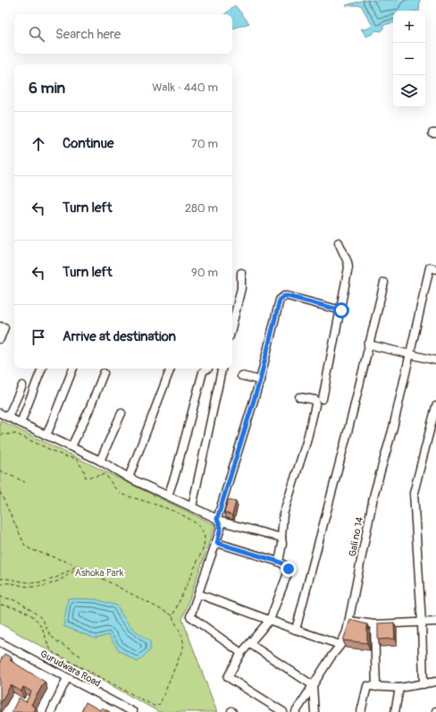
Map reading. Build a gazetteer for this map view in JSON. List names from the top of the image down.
{
  "streets": {
    "street": ["Gali no 14", "Gurudwara Road"]
  },
  "parks": ["Ashoka Park"],
  "page": {
    "map_buttons": ["+", "−"],
    "search": "Search here",
    "heading": ["6 min", "Walk · 440 m"],
    "list": [
      ["Continue", "70 m"],
      ["Turn left", "280 m"],
      ["Turn left", "90 m"],
      "Arrive at destination"
    ]
  }
}
